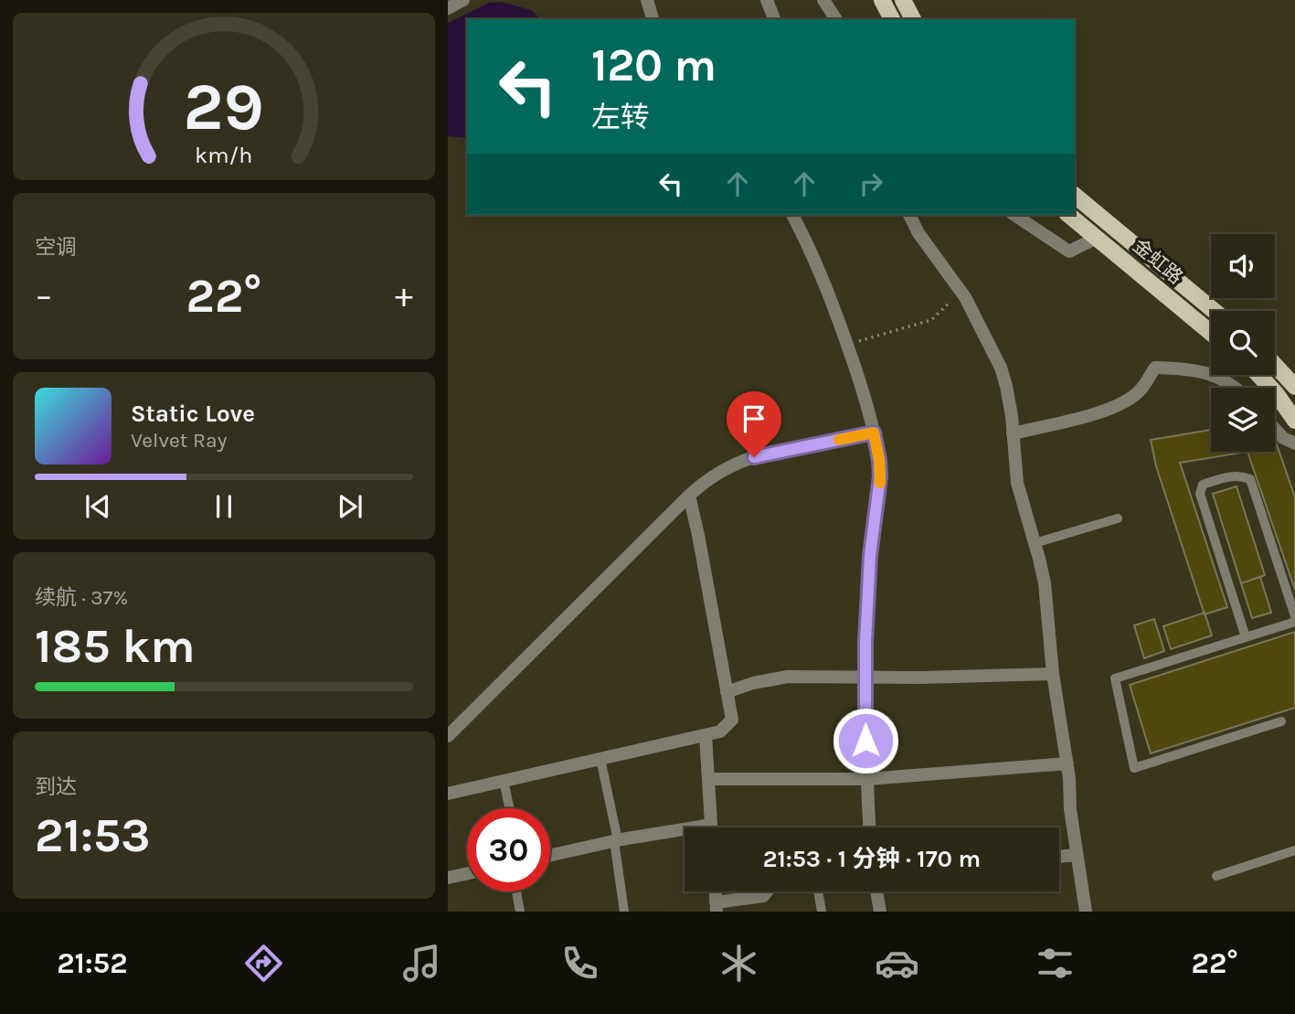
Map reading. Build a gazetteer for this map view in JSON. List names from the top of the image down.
{
  "streets": {
    "main road": ["金虹路"]
  },
  "page": {
    "turn": ["120 m", "左转"],
    "tile": [
      "空调",
      ["续航 · 37%", "185 km"],
      ["到达", "21:53"]
    ],
    "heat": ["−", "22°", "+"],
    "song": ["Static Love", "Velvet Ray"],
    "limit": "30",
    "trip": "21:53 · 1 分钟 · 170 m",
    "tabs": ["21:52", "22°"],
    "gauge": ["29", "km/h"]
  }
}
